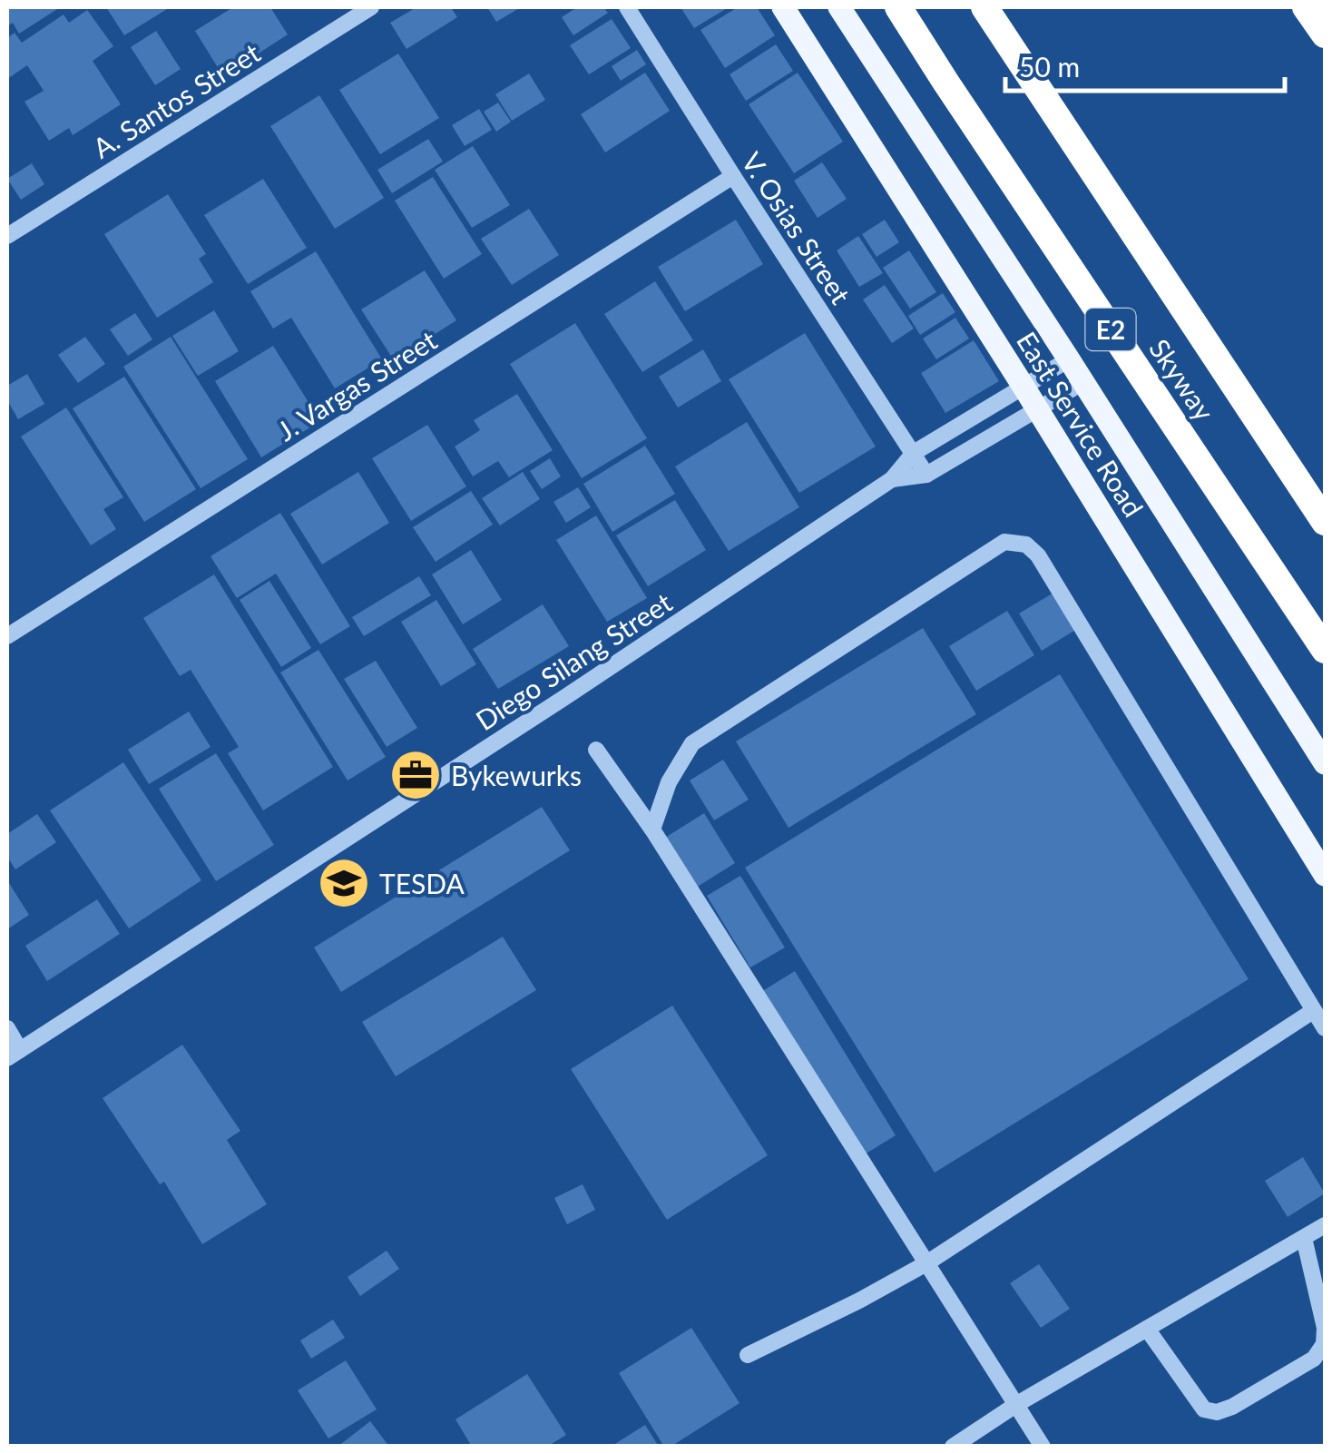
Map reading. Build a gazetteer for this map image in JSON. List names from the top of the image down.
{
  "streets": {
    "highway": ["E2", "Skyway"],
    "main road": ["East Service Road"],
    "street": [
      "A. Santos Street",
      "V. Osias Street",
      "J. Vargas Street",
      "Diego Silang Street"
    ]
  },
  "crossings": [
    ["V. Osias Street", "J. Vargas Street"],
    ["V. Osias Street", "Diego Silang Street"],
    ["East Service Road", "Diego Silang Street"]
  ],
  "places": {
    "office": ["Bykewurks"],
    "school or university": ["TESDA"]
  },
  "scale_bar": "50 m"
}
